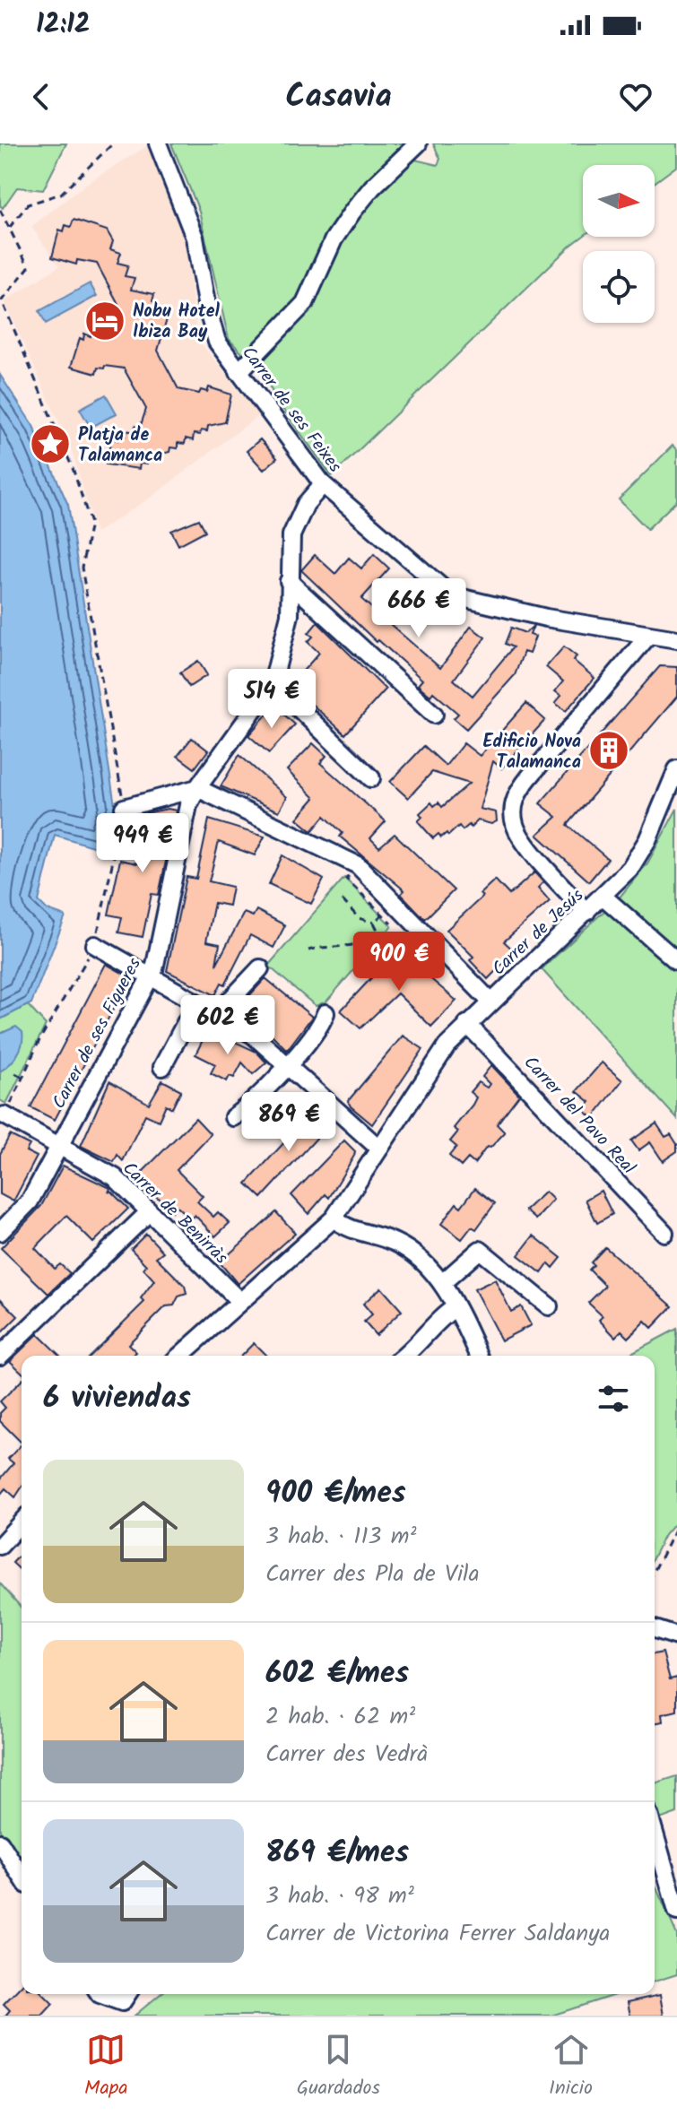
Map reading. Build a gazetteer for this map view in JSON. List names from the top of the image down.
{
  "streets": {
    "street": [
      "Carrer de ses Feixes",
      "Carrer de Jesús",
      "Carrer de ses Figueres",
      "Carrer del Pavo Real",
      "Carrer de Benirràs"
    ]
  },
  "crossings": [
    ["Carrer de ses Feixes", "Carrer de ses Figueres"],
    ["Carrer de Jesús", "Carrer del Pavo Real"],
    ["Carrer de Jesús", "Carrer de Benirràs"],
    ["Carrer de ses Figueres", "Carrer de Benirràs"]
  ],
  "places": {
    "hotel": ["Nobu Hotel Ibiza Bay"],
    "place": ["Platja de Talamanca"],
    "building": ["Edificio Nova Talamanca"]
  },
  "north": "right",
  "page": {
    "status": "12:12",
    "header": "Casavia",
    "price": [
      "666 €",
      "514 €",
      "949 €",
      "900 €",
      "602 €",
      "869 €"
    ],
    "heading": "6 viviendas",
    "list": [
      {
        "name": "900 €/mes",
        "note": "3 hab. · 113 m² · Carrer des Pla de Vila"
      },
      {
        "name": "602 €/mes",
        "note": "2 hab. · 62 m² · Carrer des Vedrà"
      },
      {
        "name": "869 €/mes",
        "note": "3 hab. · 98 m² · Carrer de Victorina Ferrer Saldanya"
      }
    ],
    "tabs": ["Mapa", "Guardados", "Inicio"]
  }
}
